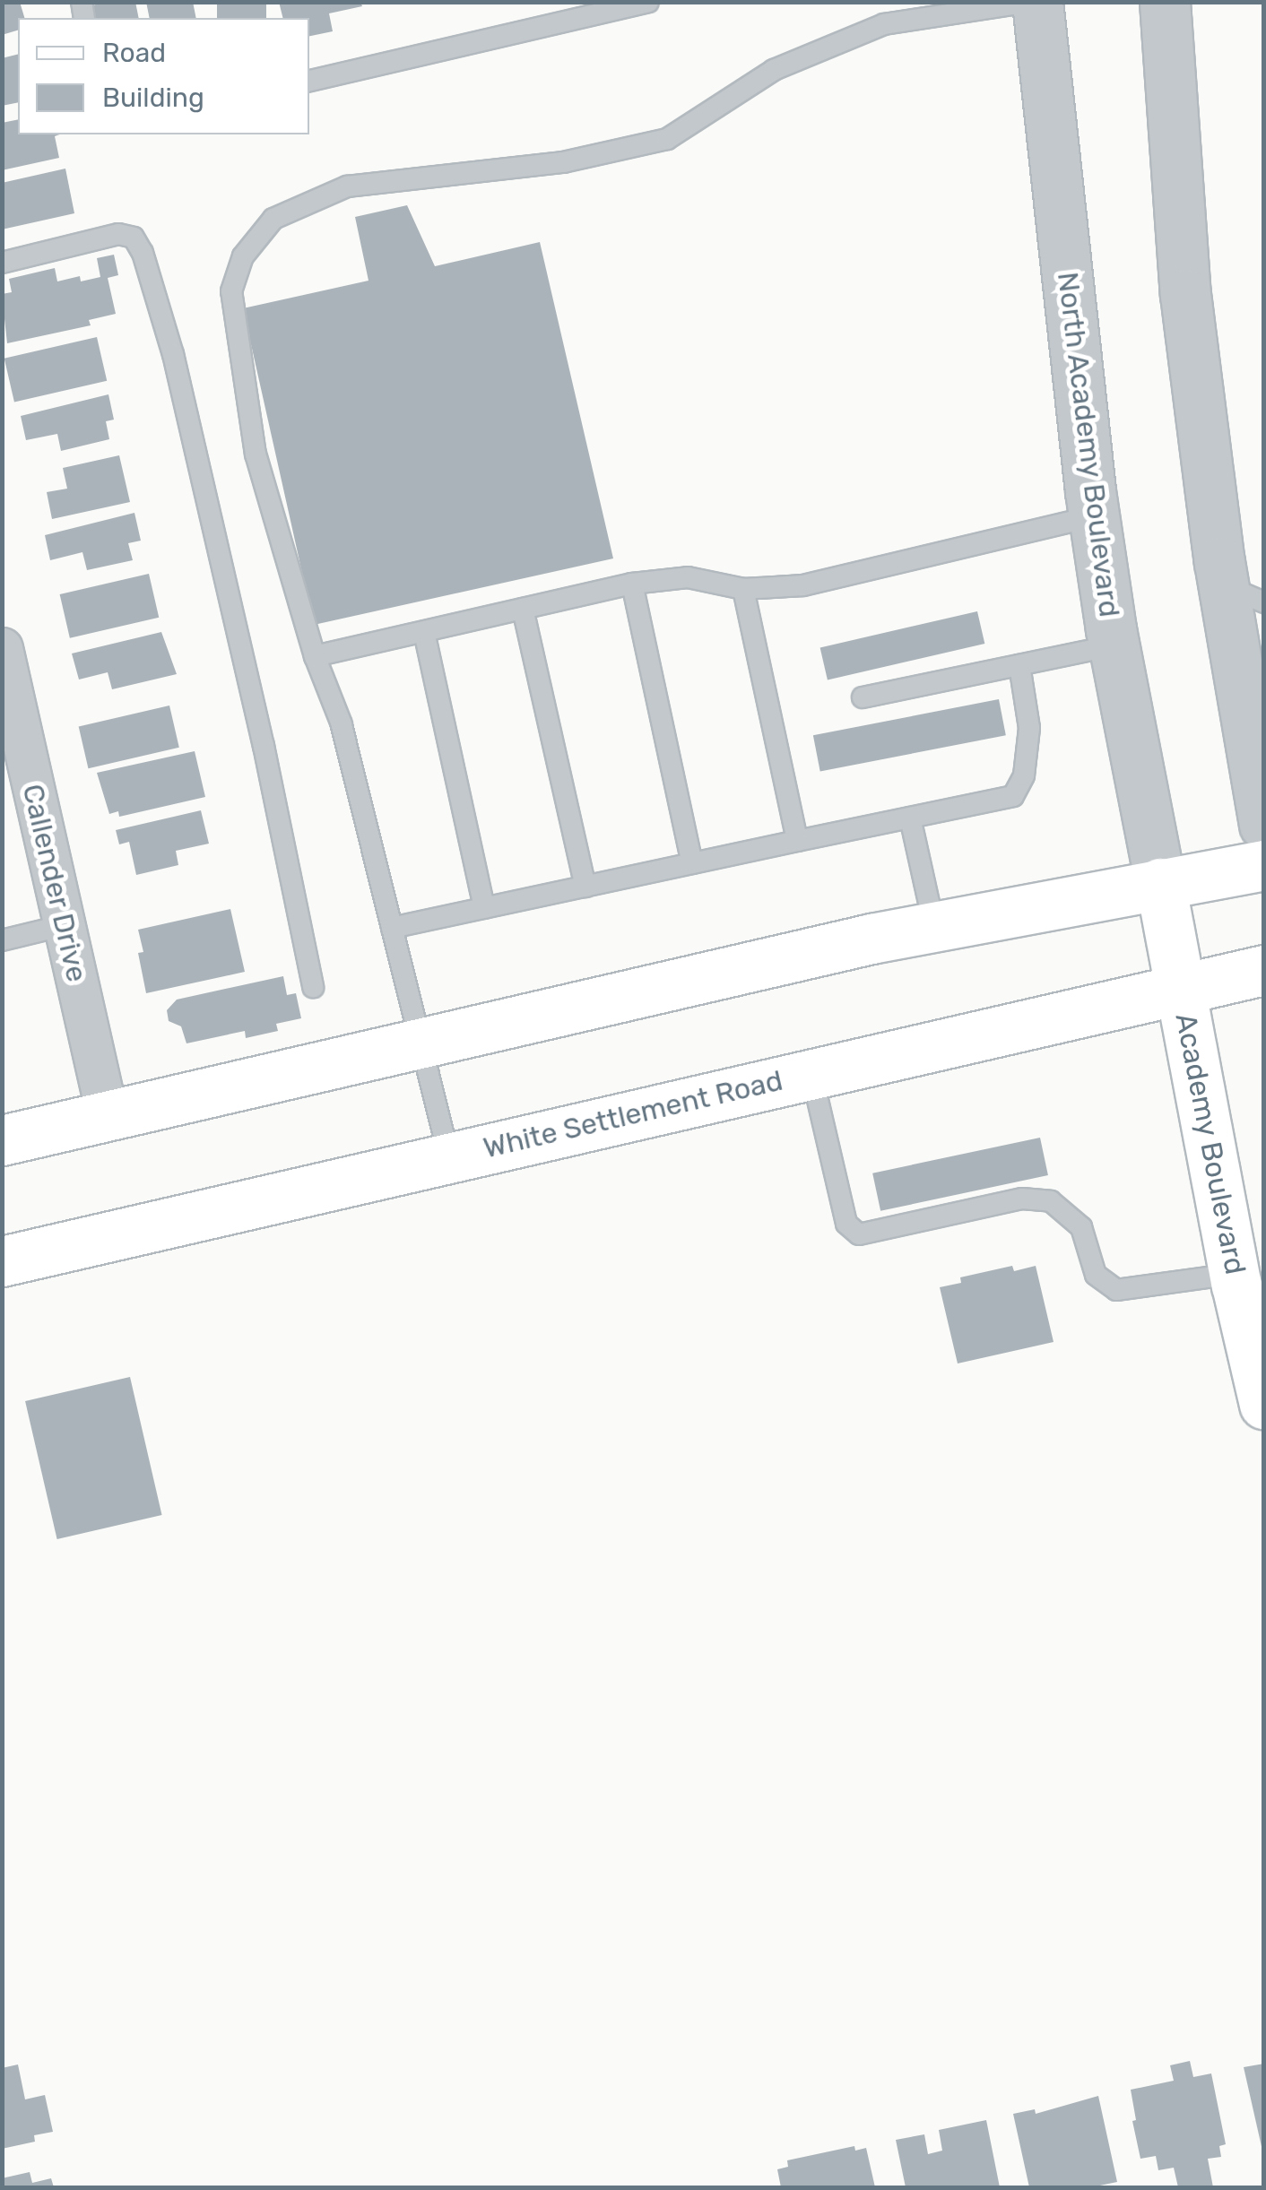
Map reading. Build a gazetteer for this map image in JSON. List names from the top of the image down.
{
  "streets": {
    "main road": ["White Settlement Road", "Academy Boulevard"],
    "street": ["North Academy Boulevard", "Callender Drive"]
  },
  "crossings": [
    ["North Academy Boulevard", "Academy Boulevard"],
    ["White Settlement Road", "Academy Boulevard"]
  ],
  "legend": ["Road", "Building"]
}
